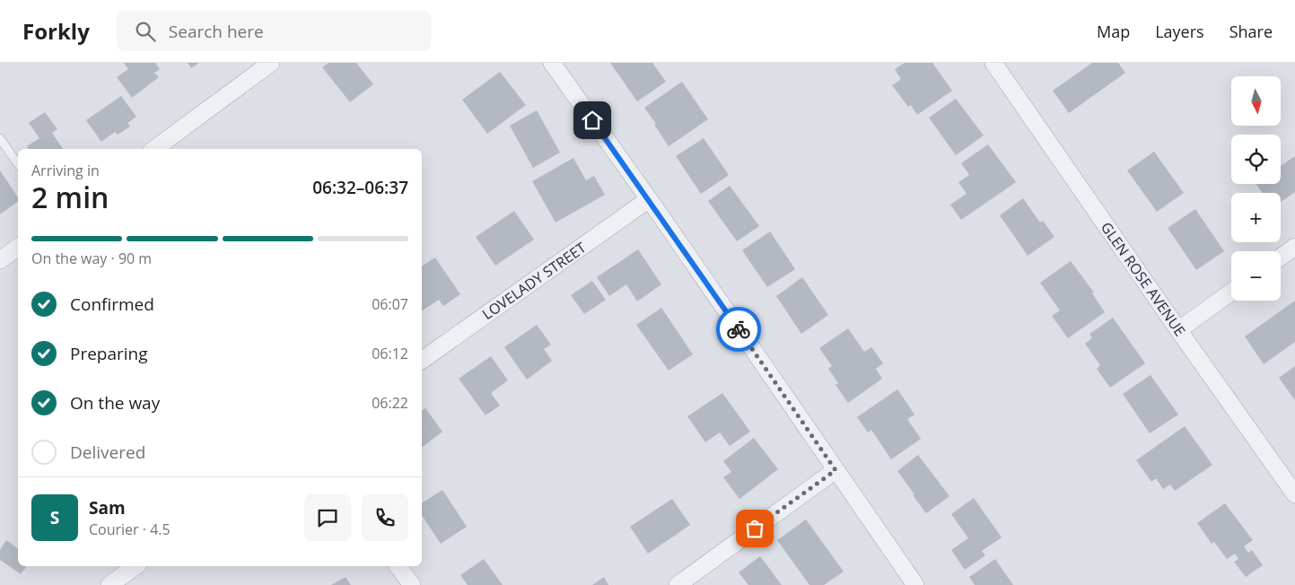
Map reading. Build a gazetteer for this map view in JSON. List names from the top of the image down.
{
  "streets": {
    "street": ["GLEN ROSE AVENUE", "LOVELADY STREET"]
  },
  "north": "bottom",
  "page": {
    "header": "Forkly",
    "search": "Search here",
    "nav": ["Map", "Layers", "Share"],
    "map_buttons": ["+", "−"],
    "heading": ["2 min", "Arriving in", "06:32–06:37"],
    "panel": ["Sam", "Courier · 4.5"],
    "bar": "On the way · 90 m",
    "list": [
      ["Confirmed", "06:07"],
      ["Preparing", "06:12"],
      ["On the way", "06:22"],
      "Delivered"
    ],
    "round": "S"
  }
}
